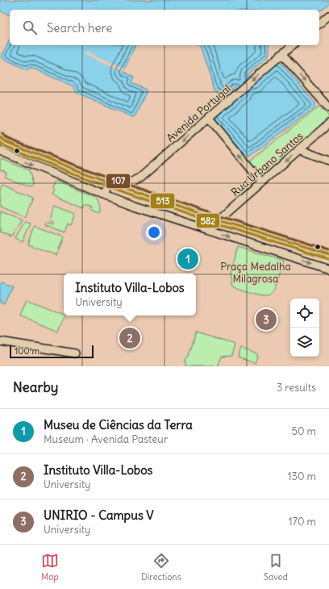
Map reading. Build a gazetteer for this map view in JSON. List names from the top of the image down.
{
  "streets": {
    "street": ["Avenida Portugal", "Rua Urbano Santos"]
  },
  "one_way": ["Avenida Portugal"],
  "parks": ["Praça Medalha Milagrosa"],
  "lines": ["transit line 107", "transit line 513", "transit line 582"],
  "scale_bar": "100 m",
  "page": {
    "search": "Search here",
    "pins": ["1", "3", "2"],
    "popup": ["Instituto Villa-Lobos", "University"],
    "scale": "100 m",
    "heading": ["Nearby", "3 results"],
    "list": [
      {
        "mark": "1",
        "name": "Museu de Ciências da Terra",
        "note": "Museum · Avenida Pasteur",
        "value": "50 m"
      },
      {
        "mark": "2",
        "name": "Instituto Villa-Lobos",
        "note": "University",
        "value": "130 m"
      },
      {
        "mark": "3",
        "name": "UNIRIO - Campus V",
        "note": "University",
        "value": "170 m"
      }
    ],
    "nav": ["Map", "Directions", "Saved"]
  }
}
